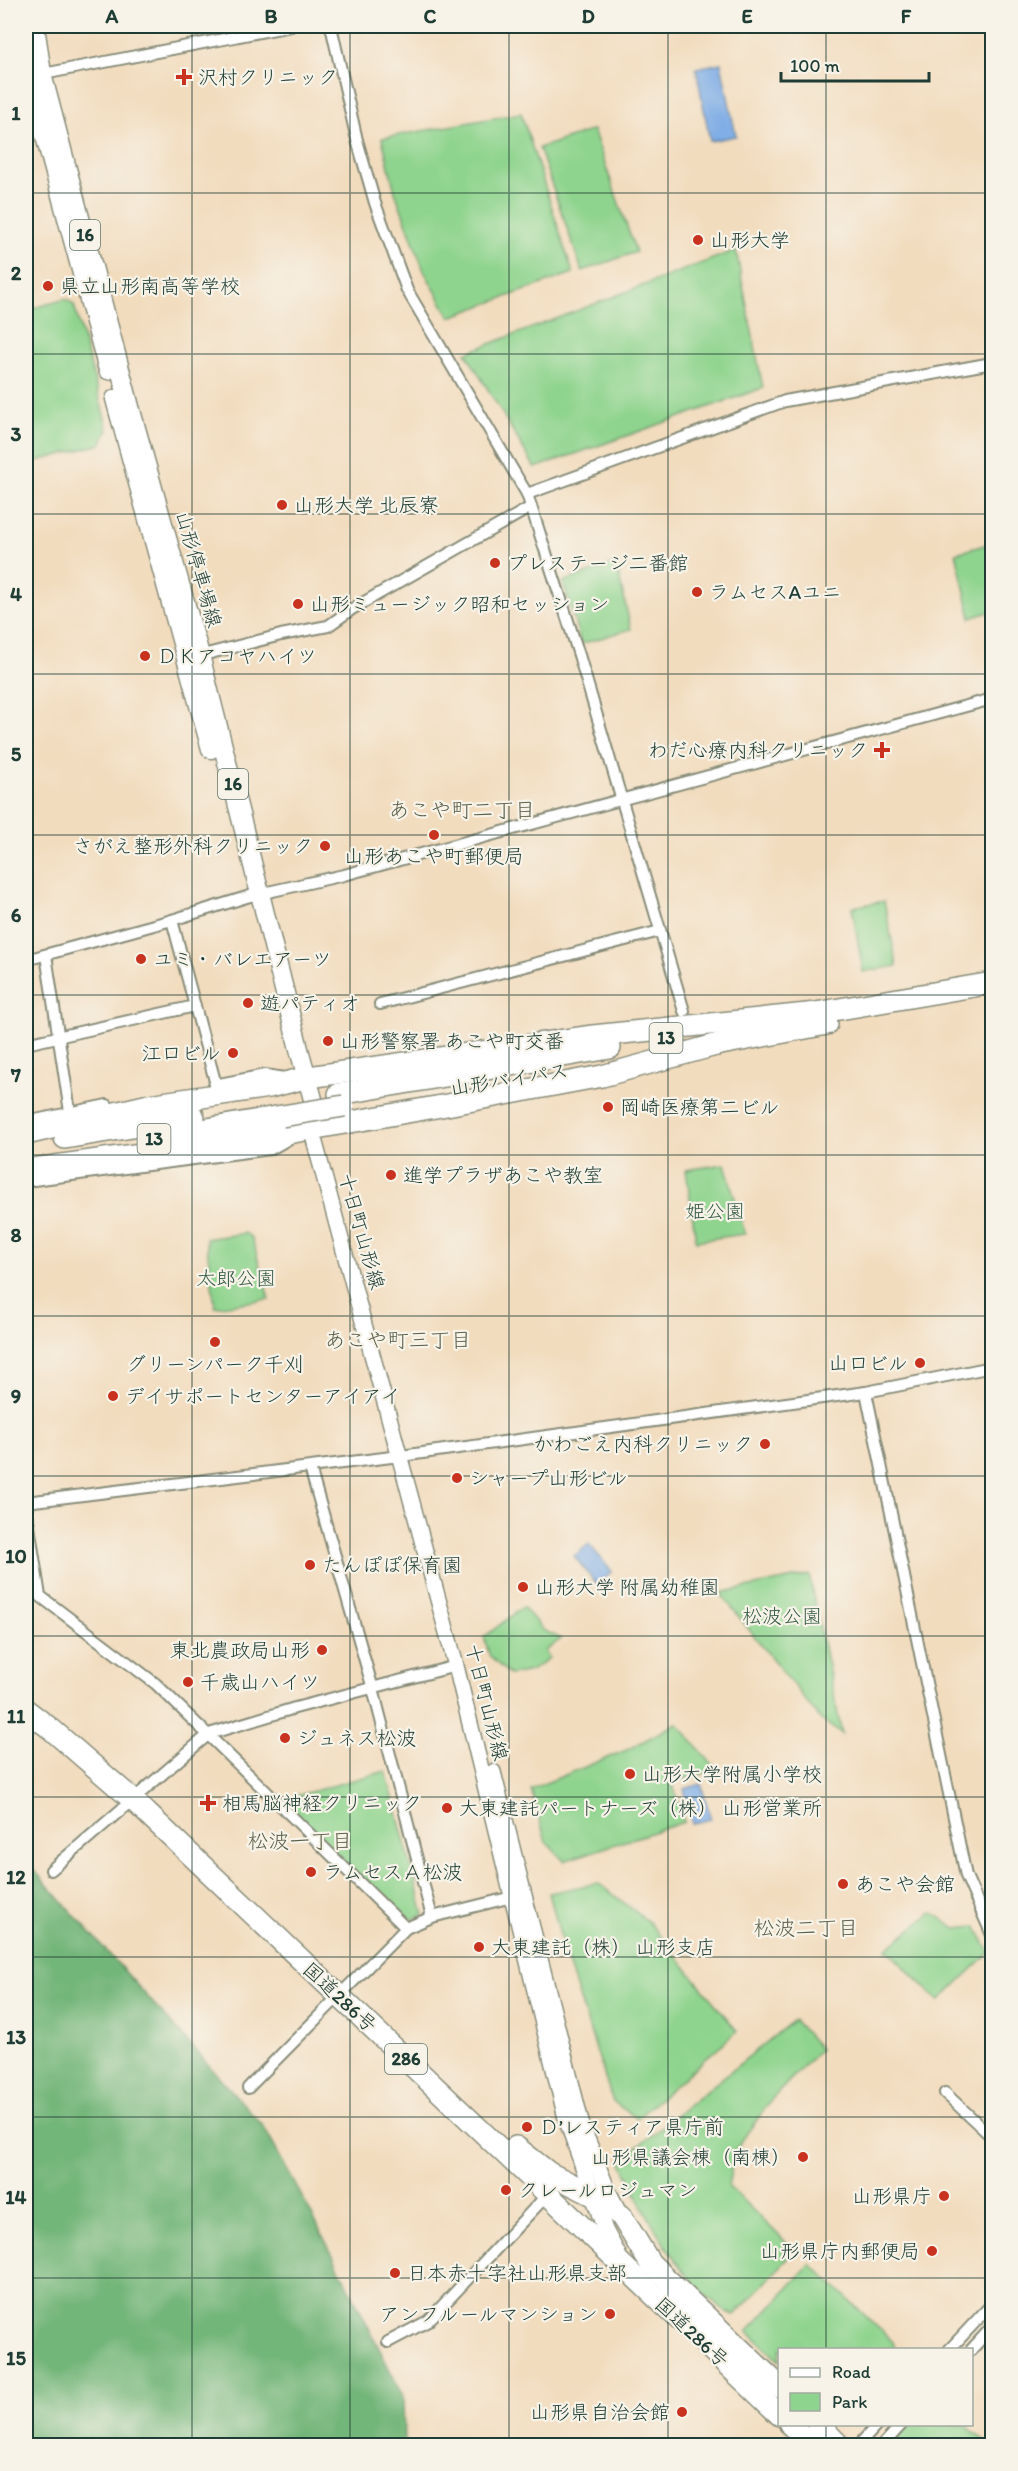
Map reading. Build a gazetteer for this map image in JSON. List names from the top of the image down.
{
  "streets": {
    "highway": [
      "13",
      "山形バイパス",
      "国道286号",
      "286"
    ],
    "main road": ["16", "山形停車場線", "十日町山形線"]
  },
  "crossings": [
    ["山形停車場線", "十日町山形線"],
    ["十日町山形線", "国道286号"]
  ],
  "districts": [
    "あこや町二丁目",
    "あこや町三丁目",
    "松波一丁目",
    "松波二丁目"
  ],
  "parks": ["姫公園", "太郎公園", "松波公園"],
  "places": {
    "health": ["沢村クリニック", "わだ心療内科クリニック", "相馬脳神経クリニック"],
    "other": [
      "山形大学",
      "県立山形南高等学校",
      "山形大学 北辰寮",
      "プレステージ二番館",
      "ラムセスAユニ",
      "山形ミュージック昭和セッション",
      "ＤＫアコヤハイツ",
      "山形あこや町郵便局",
      "さがえ整形外科クリニック",
      "ユミ・バレエアーツ",
      "遊パティオ",
      "山形警察署 あこや町交番",
      "江口ビル",
      "岡崎医療第二ビル",
      "進学プラザあこや教室",
      "グリーンパーク千刈",
      "山口ビル",
      "デイサポートセンターアイアイ",
      "かわごえ内科クリニック",
      "シャープ山形ビル",
      "たんぽぽ保育園",
      "山形大学 附属幼稚園",
      "東北農政局山形",
      "千歳山ハイツ",
      "ジュネス松波",
      "山形大学附属小学校",
      "大東建託パートナーズ（株） 山形営業所",
      "ラムセスＡ松波",
      "あこや会館",
      "大東建託（株） 山形支店",
      "Ｄ’レスティア県庁前",
      "山形県議会棟（南棟）",
      "クレールロジュマン",
      "山形県庁",
      "山形県庁内郵便局",
      "日本赤十字社山形県支部",
      "アンフルールマンション",
      "山形県自治会館"
    ]
  },
  "legend": ["Road", "Park"],
  "scale_bar": "100 m",
  "grid": {
    "columns": [
      "A",
      "B",
      "C",
      "D",
      "E",
      "F"
    ],
    "rows": [
      "1",
      "2",
      "3",
      "4",
      "5",
      "6",
      "7",
      "8",
      "9",
      "10",
      "11",
      "12",
      "13",
      "14",
      "15"
    ]
  }
}
